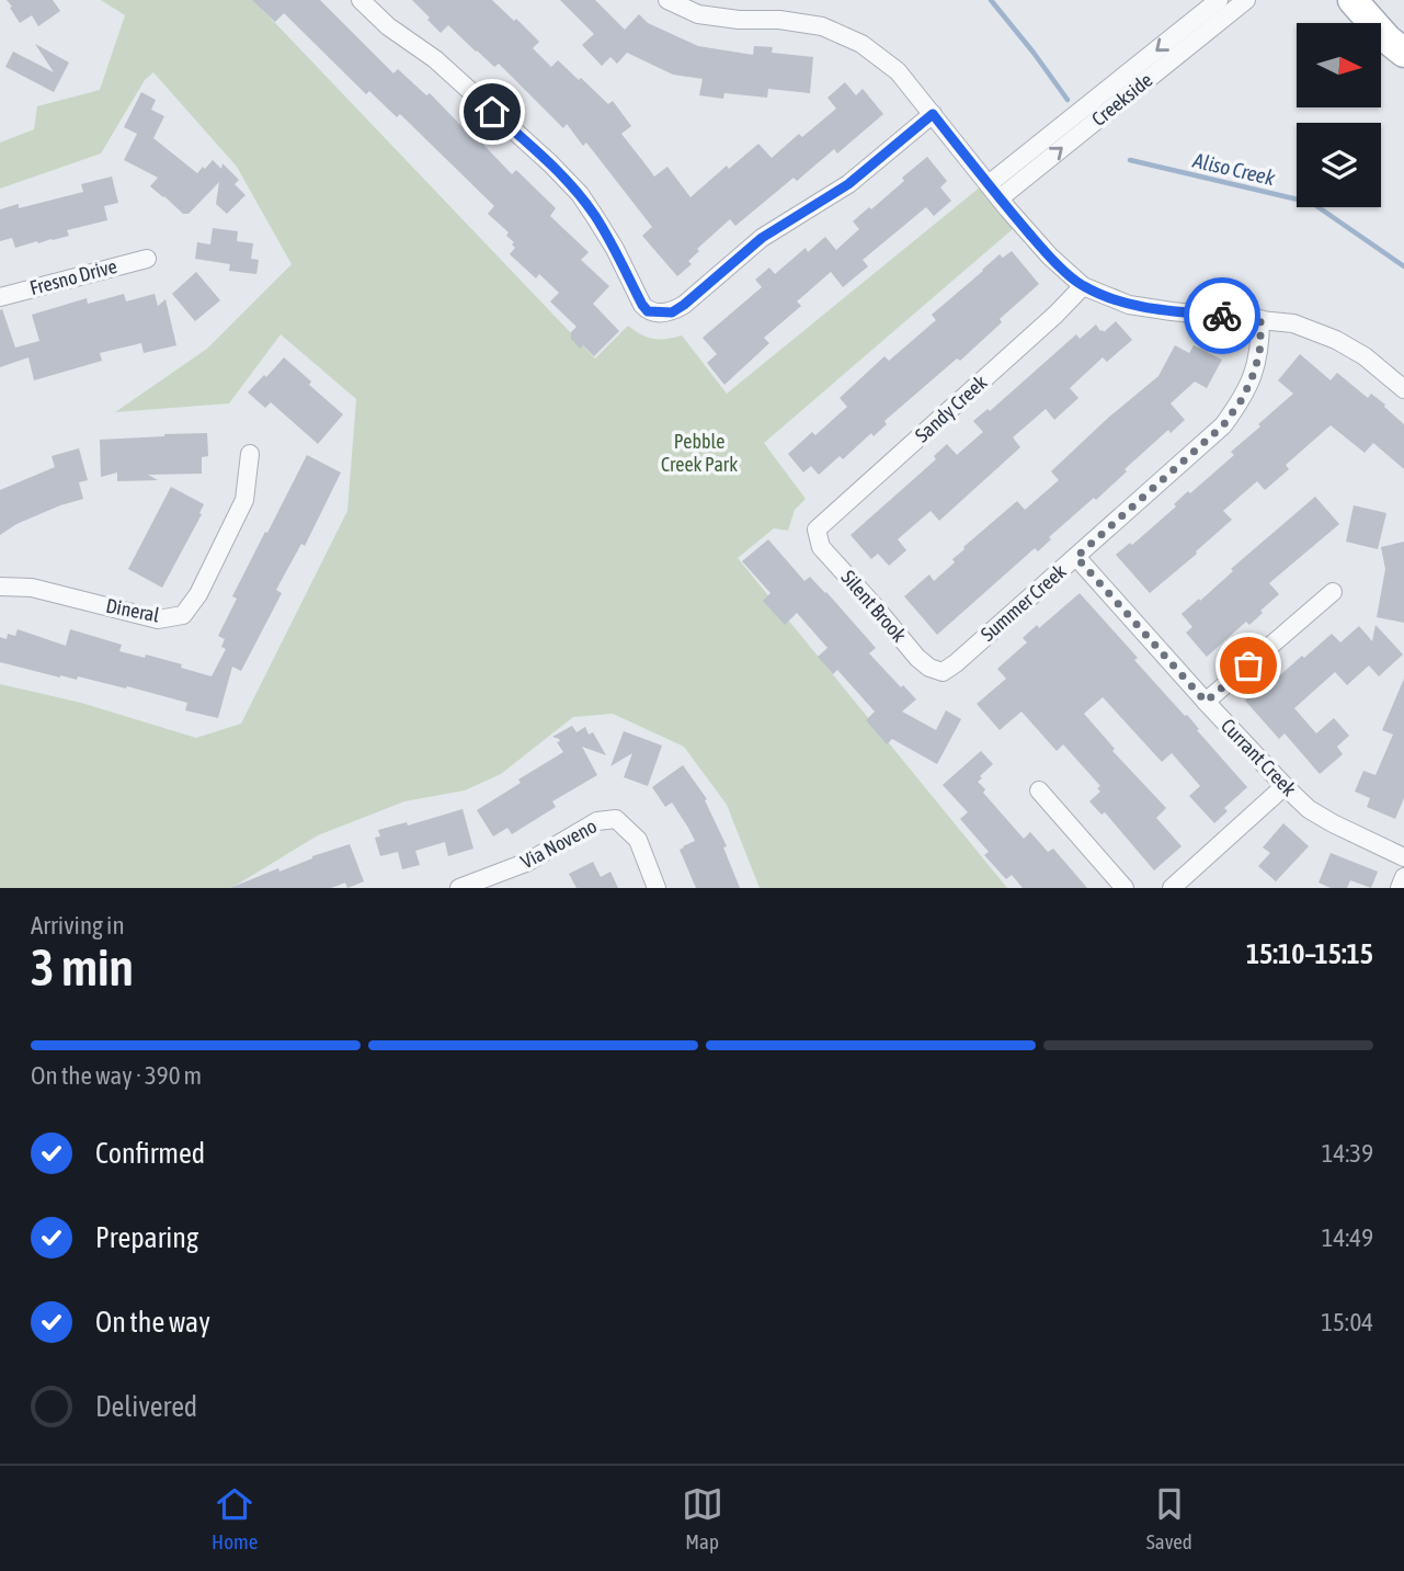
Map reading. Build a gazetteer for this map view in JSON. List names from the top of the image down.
{
  "streets": {
    "street": [
      "Creekside",
      "Fresno Drive",
      "Sandy Creek",
      "Summer Creek",
      "Silent Brook",
      "Dineral",
      "Currant Creek",
      "Via Noveno"
    ]
  },
  "crossings": [
    ["Sandy Creek", "Silent Brook"],
    ["Summer Creek", "Silent Brook"],
    ["Summer Creek", "Currant Creek"]
  ],
  "water": ["Aliso Creek"],
  "parks": ["Pebble Creek Park"],
  "north": "right",
  "page": {
    "heading": ["3 min", "Arriving in", "15:10–15:15"],
    "bar": "On the way · 390 m",
    "list": [
      ["Confirmed", "14:39"],
      ["Preparing", "14:49"],
      ["On the way", "15:04"],
      "Delivered"
    ],
    "tabs": ["Home", "Map", "Saved"]
  }
}
